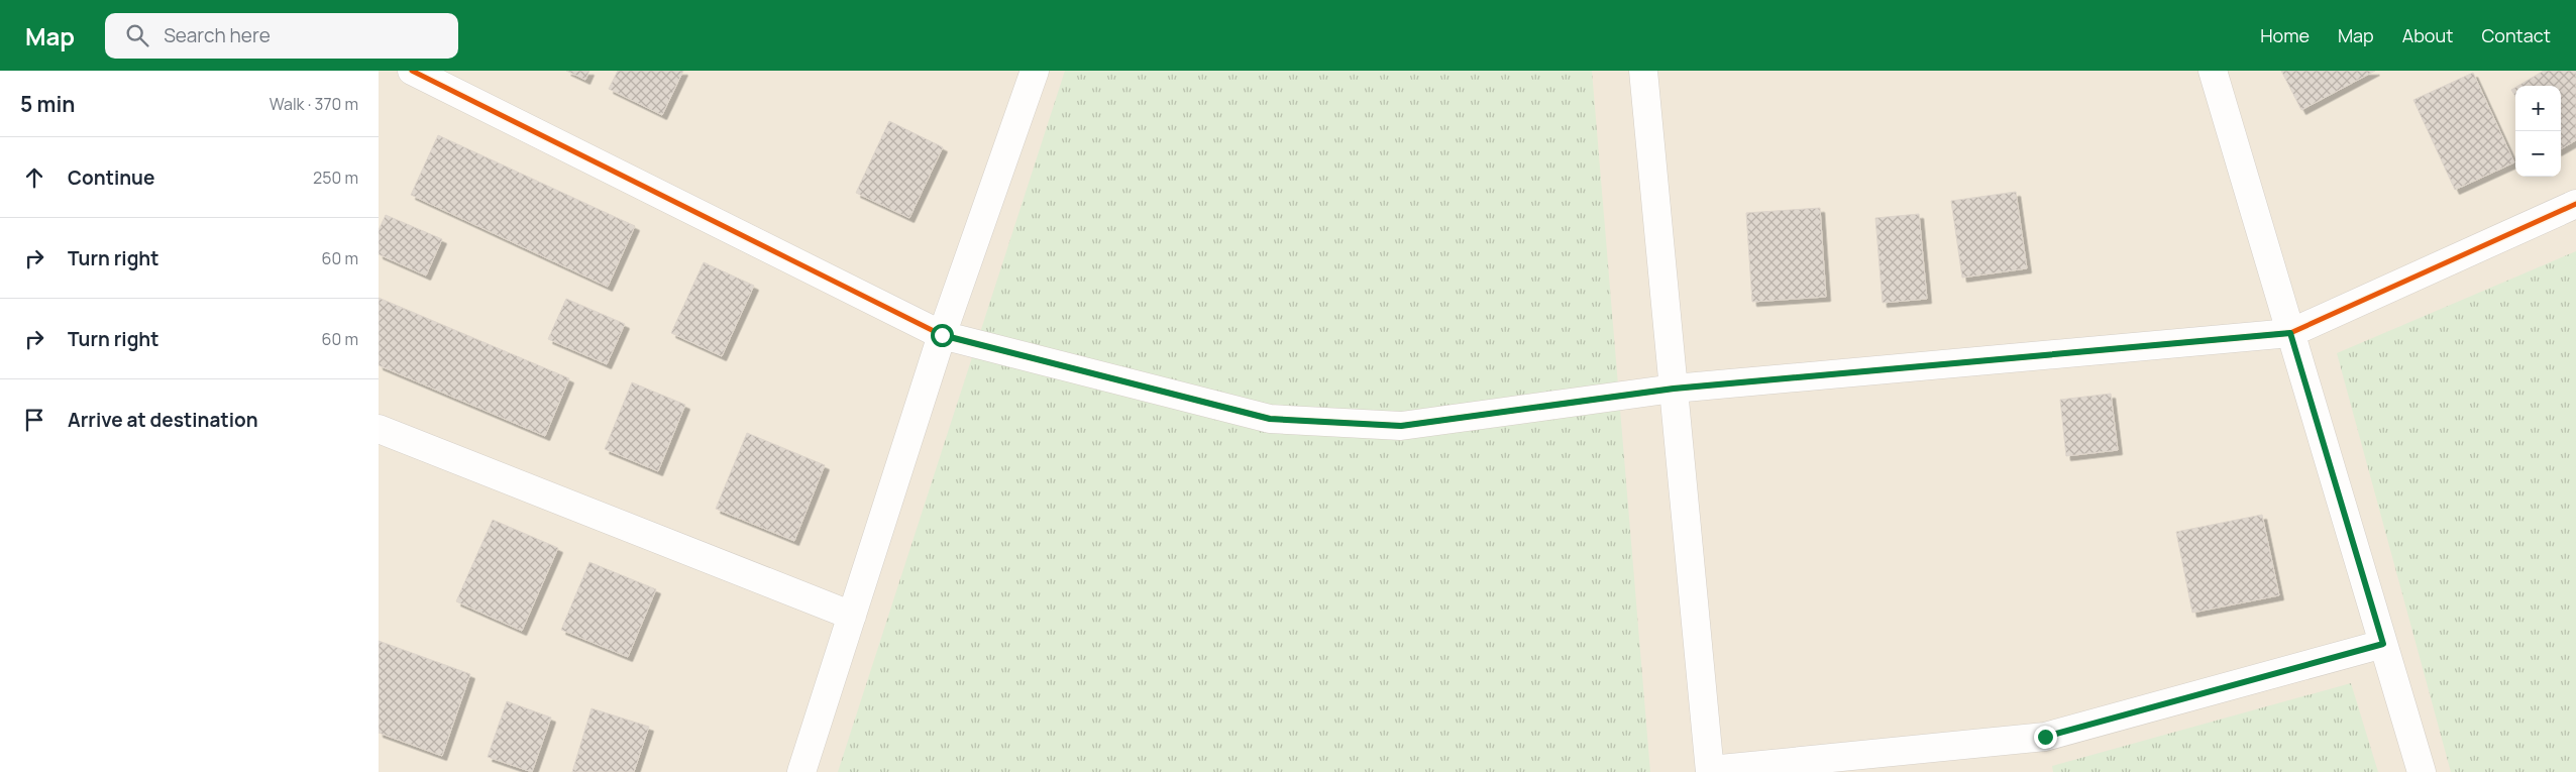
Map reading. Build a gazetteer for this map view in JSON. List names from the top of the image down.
{
  "page": {
    "header": "Map",
    "search": "Search here",
    "nav": [
      "Home",
      "Map",
      "About",
      "Contact"
    ],
    "heading": ["5 min", "Walk · 370 m"],
    "map_buttons": ["+", "−"],
    "list": [
      ["Continue", "250 m"],
      ["Turn right", "60 m"],
      ["Turn right", "60 m"],
      "Arrive at destination"
    ]
  }
}
